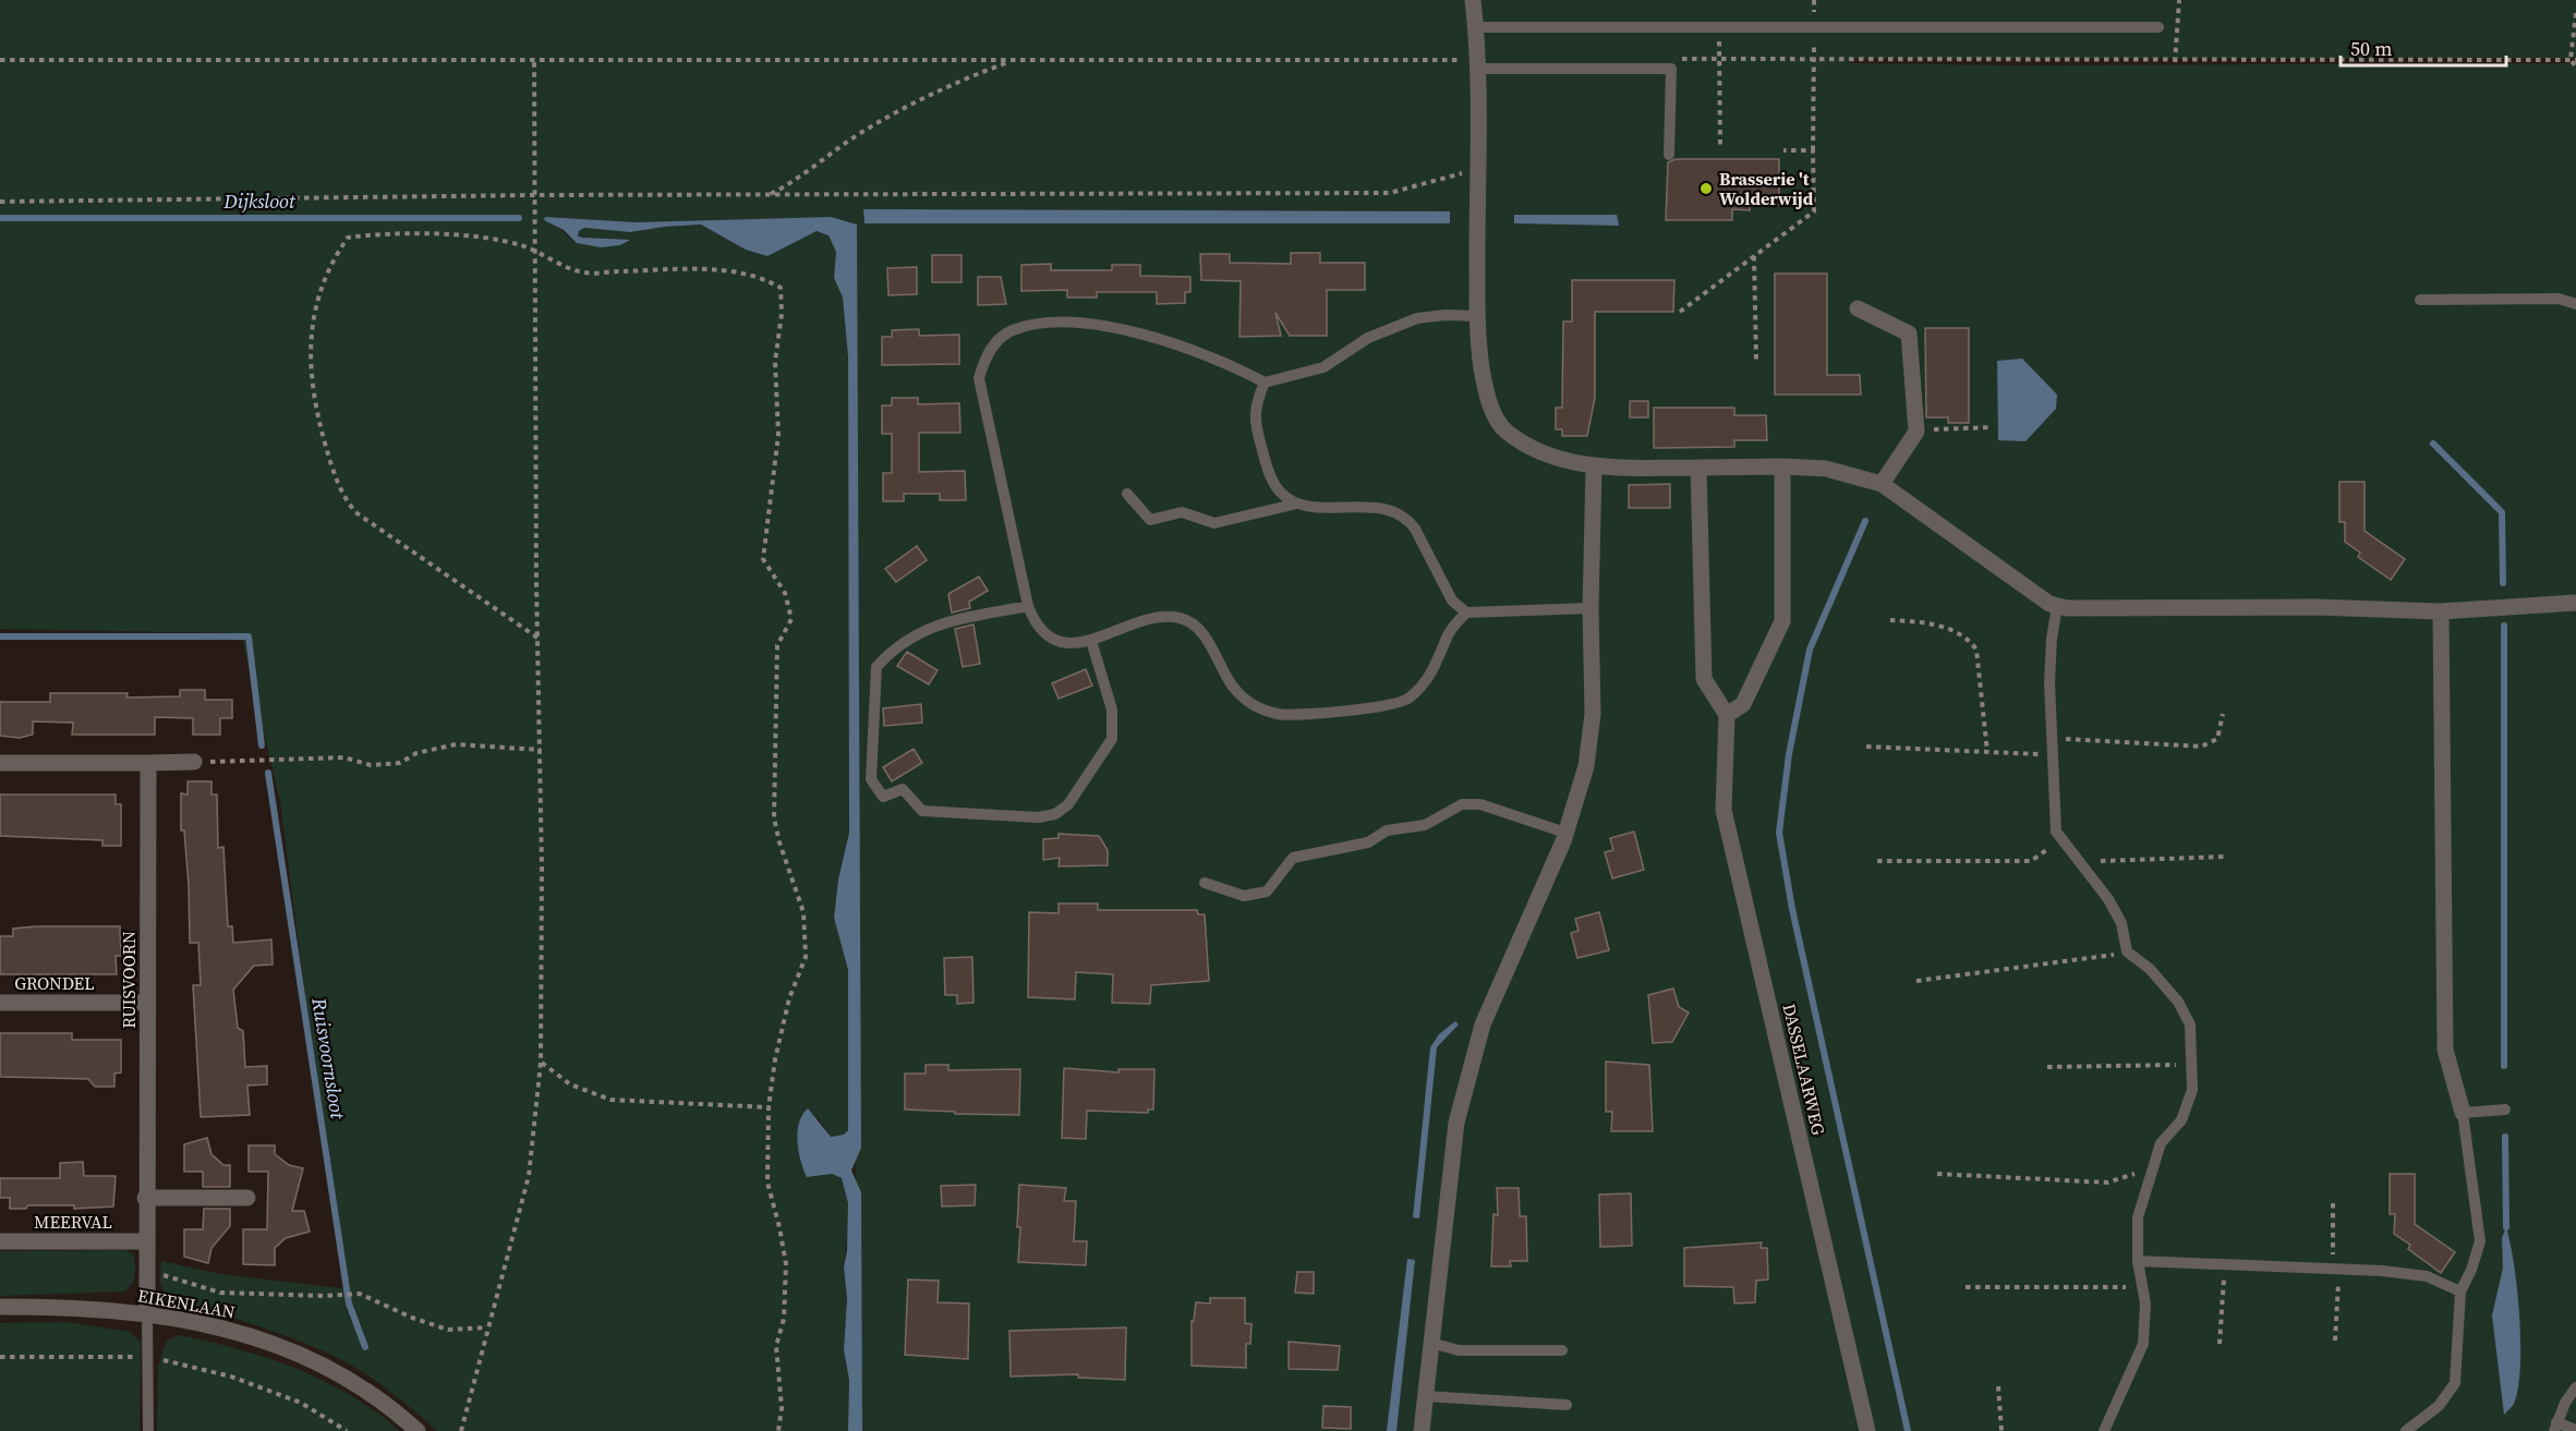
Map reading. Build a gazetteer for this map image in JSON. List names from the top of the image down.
{
  "streets": {
    "street": [
      "RUISVOORN",
      "GRONDEL",
      "DASSELAARWEG",
      "MEERVAL",
      "EIKENLAAN"
    ]
  },
  "crossings": [
    ["RUISVOORN", "GRONDEL"],
    ["RUISVOORN", "MEERVAL"],
    ["RUISVOORN", "EIKENLAAN"]
  ],
  "water": ["Dijksloot", "Ruisvoornsloot"],
  "places": ["Brasserie 't Wolderwijd"],
  "scale_bar": "50 m"
}
